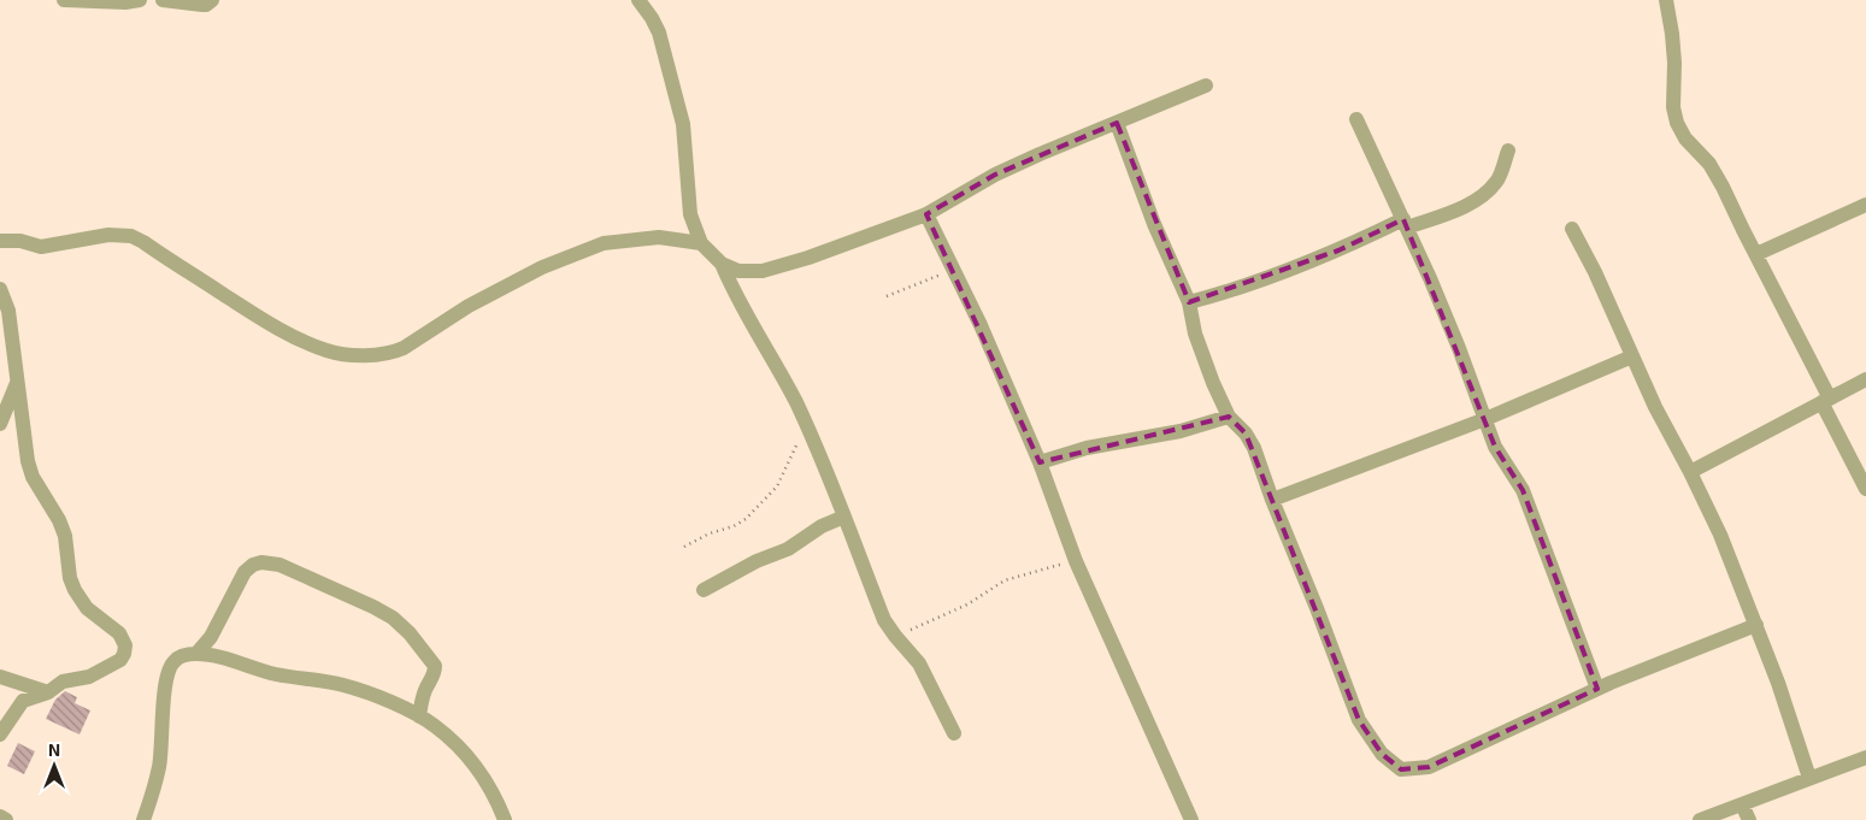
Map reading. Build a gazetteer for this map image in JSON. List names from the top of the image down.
{
  "north": "top"
}
